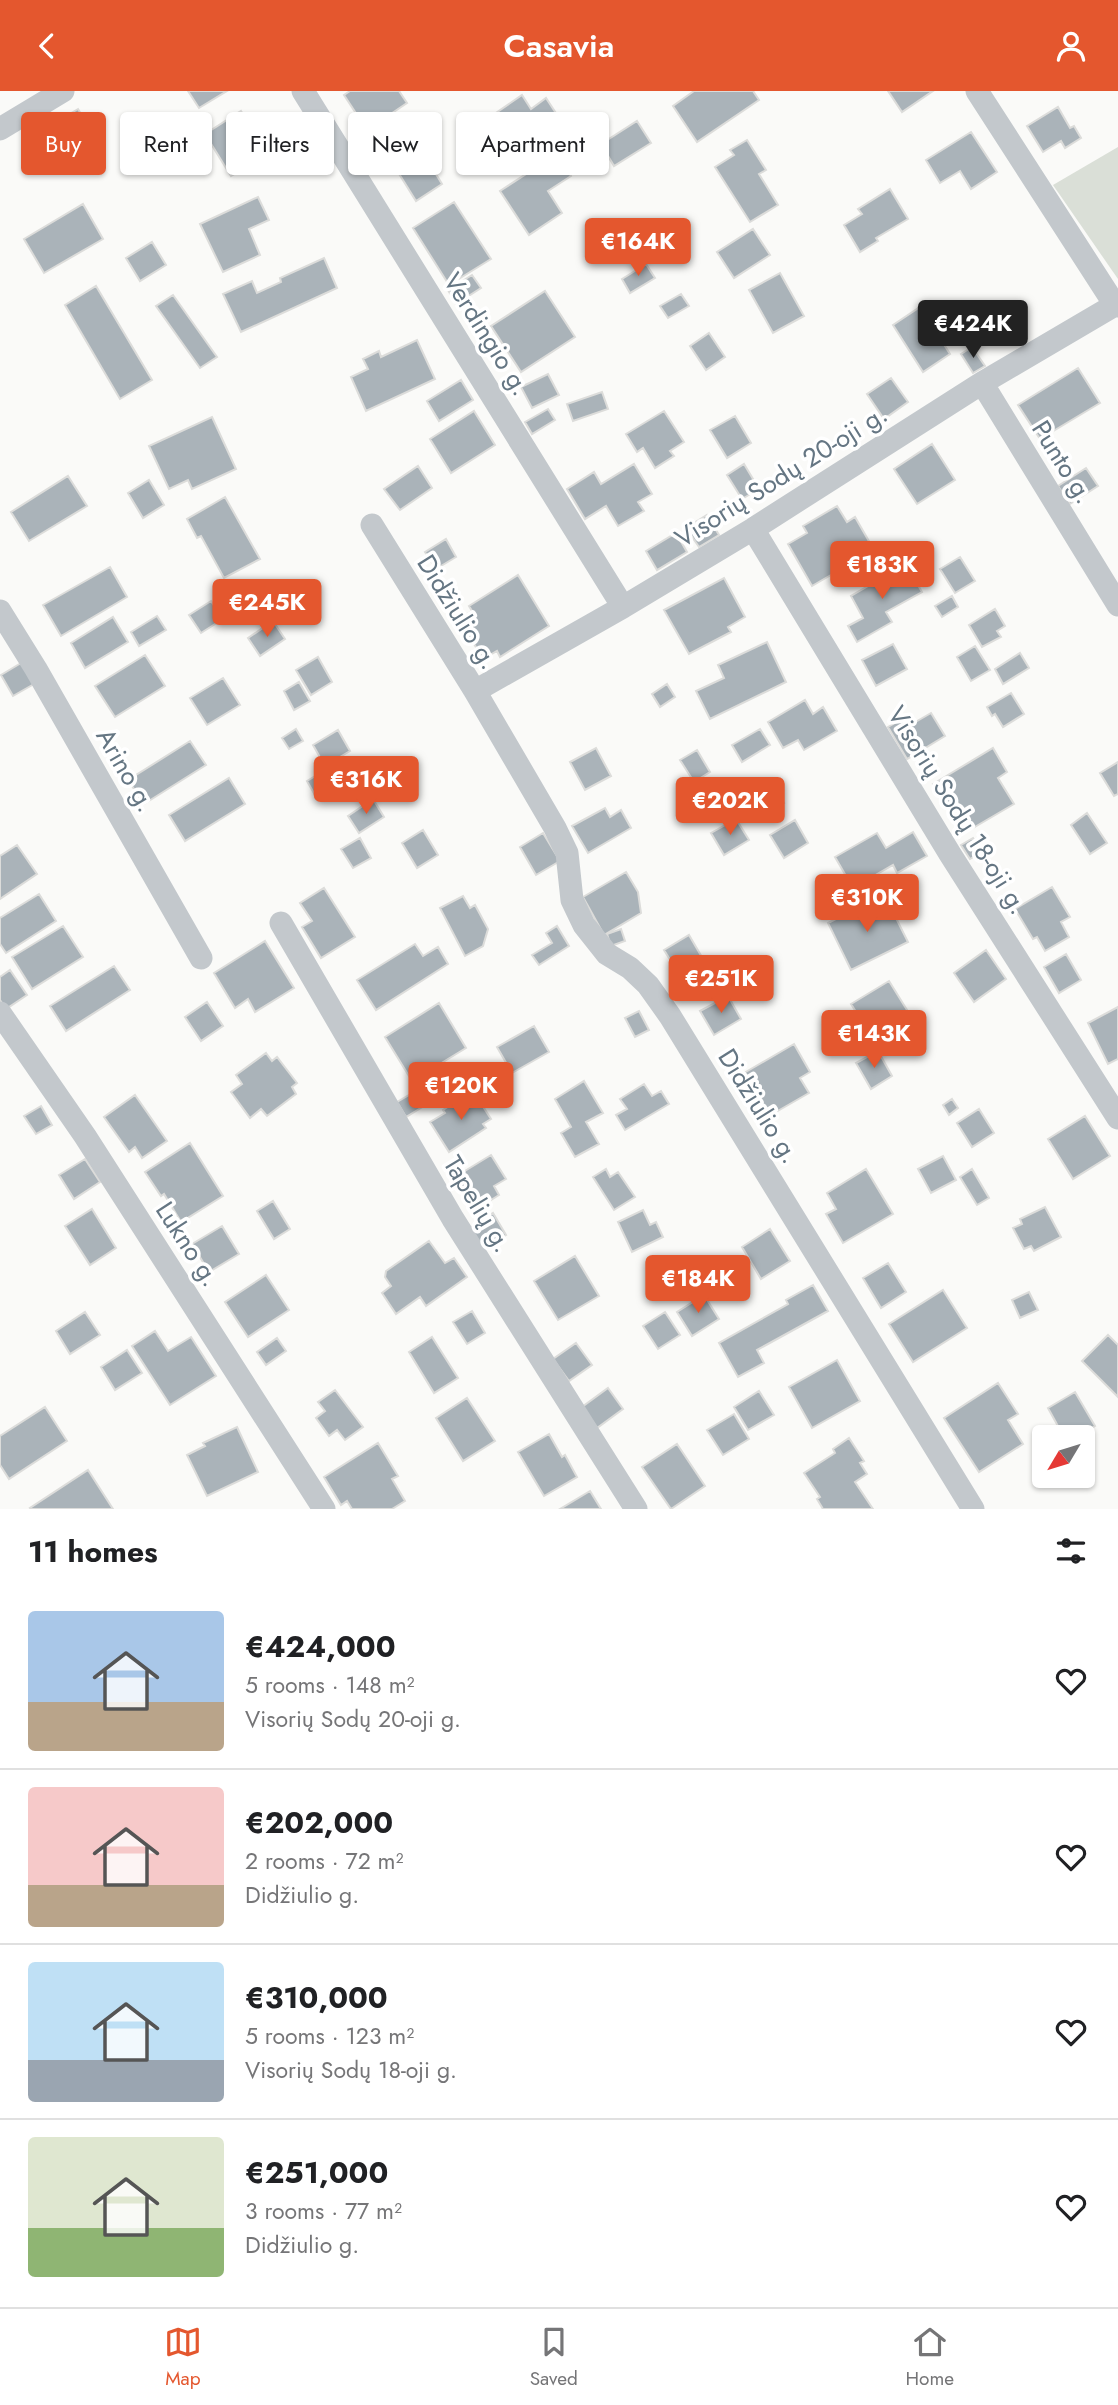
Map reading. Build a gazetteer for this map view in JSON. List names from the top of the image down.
{
  "streets": {
    "street": [
      "Verdingio g.",
      "Punto g.",
      "Visorių Sodų 20-oji g.",
      "Didžiulio g.",
      "Arino g.",
      "Visorių Sodų 18-oji g.",
      "Tapelių g.",
      "Lukno g."
    ]
  },
  "crossings": [
    ["Verdingio g.", "Visorių Sodų 20-oji g."],
    ["Punto g.", "Visorių Sodų 20-oji g."],
    ["Visorių Sodų 20-oji g.", "Didžiulio g."],
    ["Visorių Sodų 20-oji g.", "Visorių Sodų 18-oji g."]
  ],
  "north": "bottom left",
  "page": {
    "header": "Casavia",
    "chip": [
      "Buy",
      "Rent",
      "Filters",
      "New",
      "Apartment"
    ],
    "price": [
      "€164K",
      "€424K",
      "€183K",
      "€245K",
      "€316K",
      "€202K",
      "€310K",
      "€251K",
      "€143K",
      "€120K",
      "€184K"
    ],
    "heading": "11 homes",
    "list": [
      {
        "name": "€424,000",
        "note": "5 rooms · 148 m² · Visorių Sodų 20-oji g."
      },
      {
        "name": "€202,000",
        "note": "2 rooms · 72 m² · Didžiulio g."
      },
      {
        "name": "€310,000",
        "note": "5 rooms · 123 m² · Visorių Sodų 18-oji g."
      },
      {
        "name": "€251,000",
        "note": "3 rooms · 77 m² · Didžiulio g."
      }
    ],
    "tabs": ["Map", "Saved", "Home"]
  }
}
